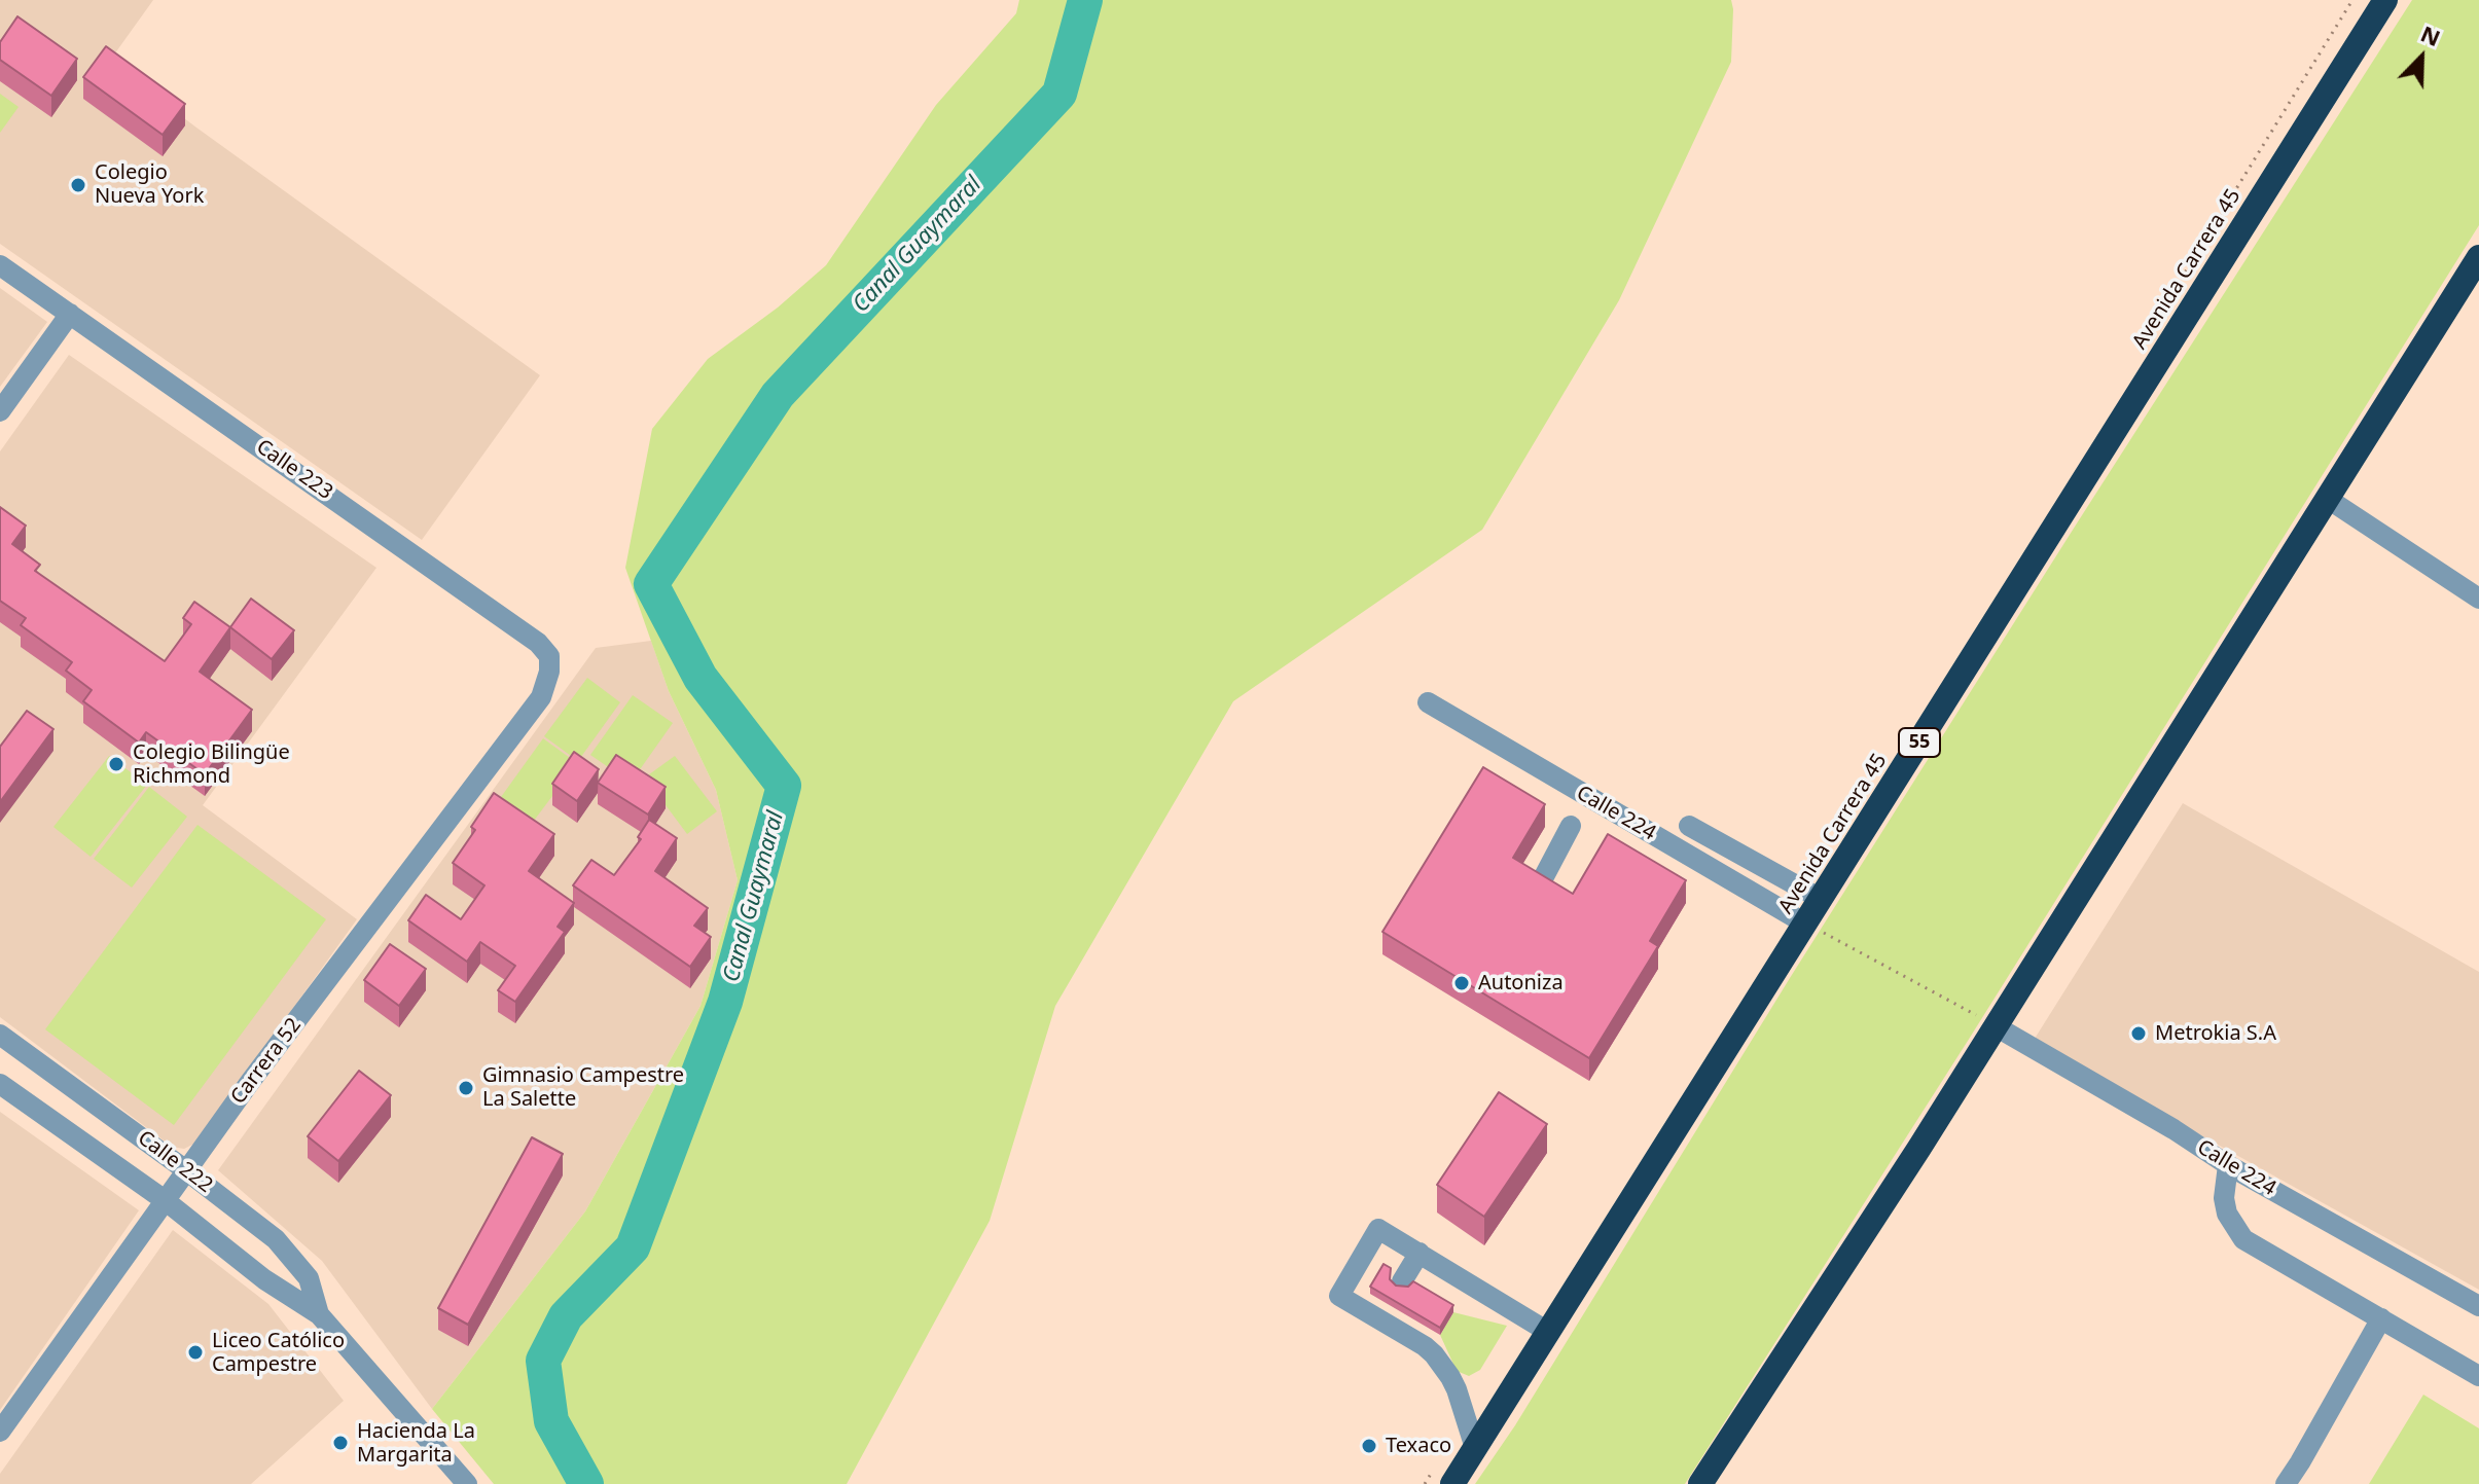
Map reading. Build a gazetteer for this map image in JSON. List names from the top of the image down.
{
  "streets": {
    "highway": ["Avenida Carrera 45", "55"],
    "street": [
      "Calle 223",
      "Calle 224",
      "Carrera 52",
      "Calle 222"
    ]
  },
  "crossings": [
    ["Avenida Carrera 45", "Calle 224"],
    ["Calle 223", "Carrera 52"],
    ["Carrera 52", "Calle 222"]
  ],
  "water": ["Canal Guaymaral"],
  "places": [
    "Colegio Nueva York",
    "Colegio Bilingüe Richmond",
    "Autoniza",
    "Metrokia S.A",
    "Gimnasio Campestre La Salette",
    "Liceo Católico Campestre",
    "Hacienda La Margarita",
    "Texaco"
  ],
  "north": "top right"
}
